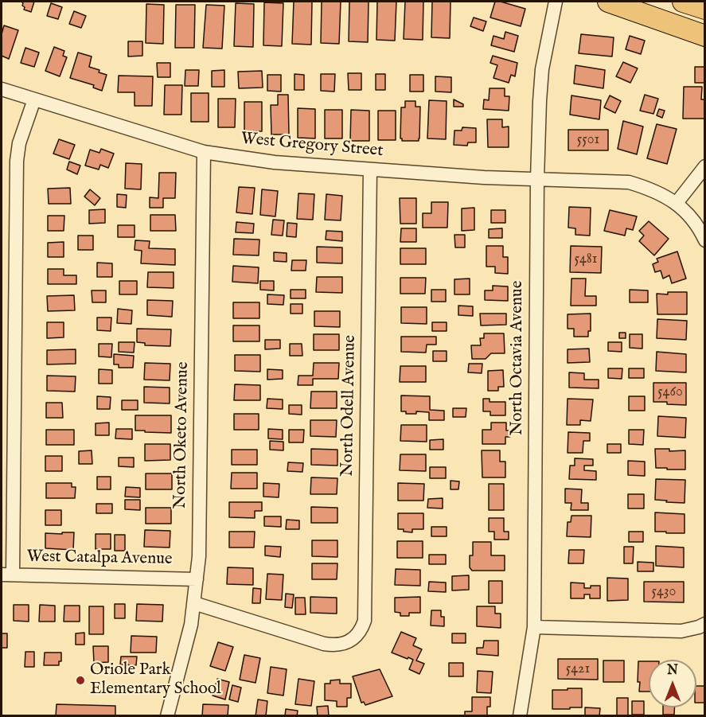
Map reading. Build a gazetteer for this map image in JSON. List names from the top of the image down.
{
  "streets": {
    "street": [
      "West Gregory Street",
      "North Octavia Avenue",
      "North Odell Avenue",
      "North Oketo Avenue",
      "West Catalpa Avenue"
    ]
  },
  "crossings": [
    ["West Gregory Street", "North Octavia Avenue"],
    ["West Gregory Street", "North Odell Avenue"],
    ["West Gregory Street", "North Oketo Avenue"],
    ["North Odell Avenue", "North Oketo Avenue"],
    ["North Oketo Avenue", "West Catalpa Avenue"]
  ],
  "places": ["Oriole Park Elementary School"],
  "house_numbers": [
    "5501",
    "5481",
    "5460",
    "5430",
    "5421"
  ],
  "north": "top"
}
